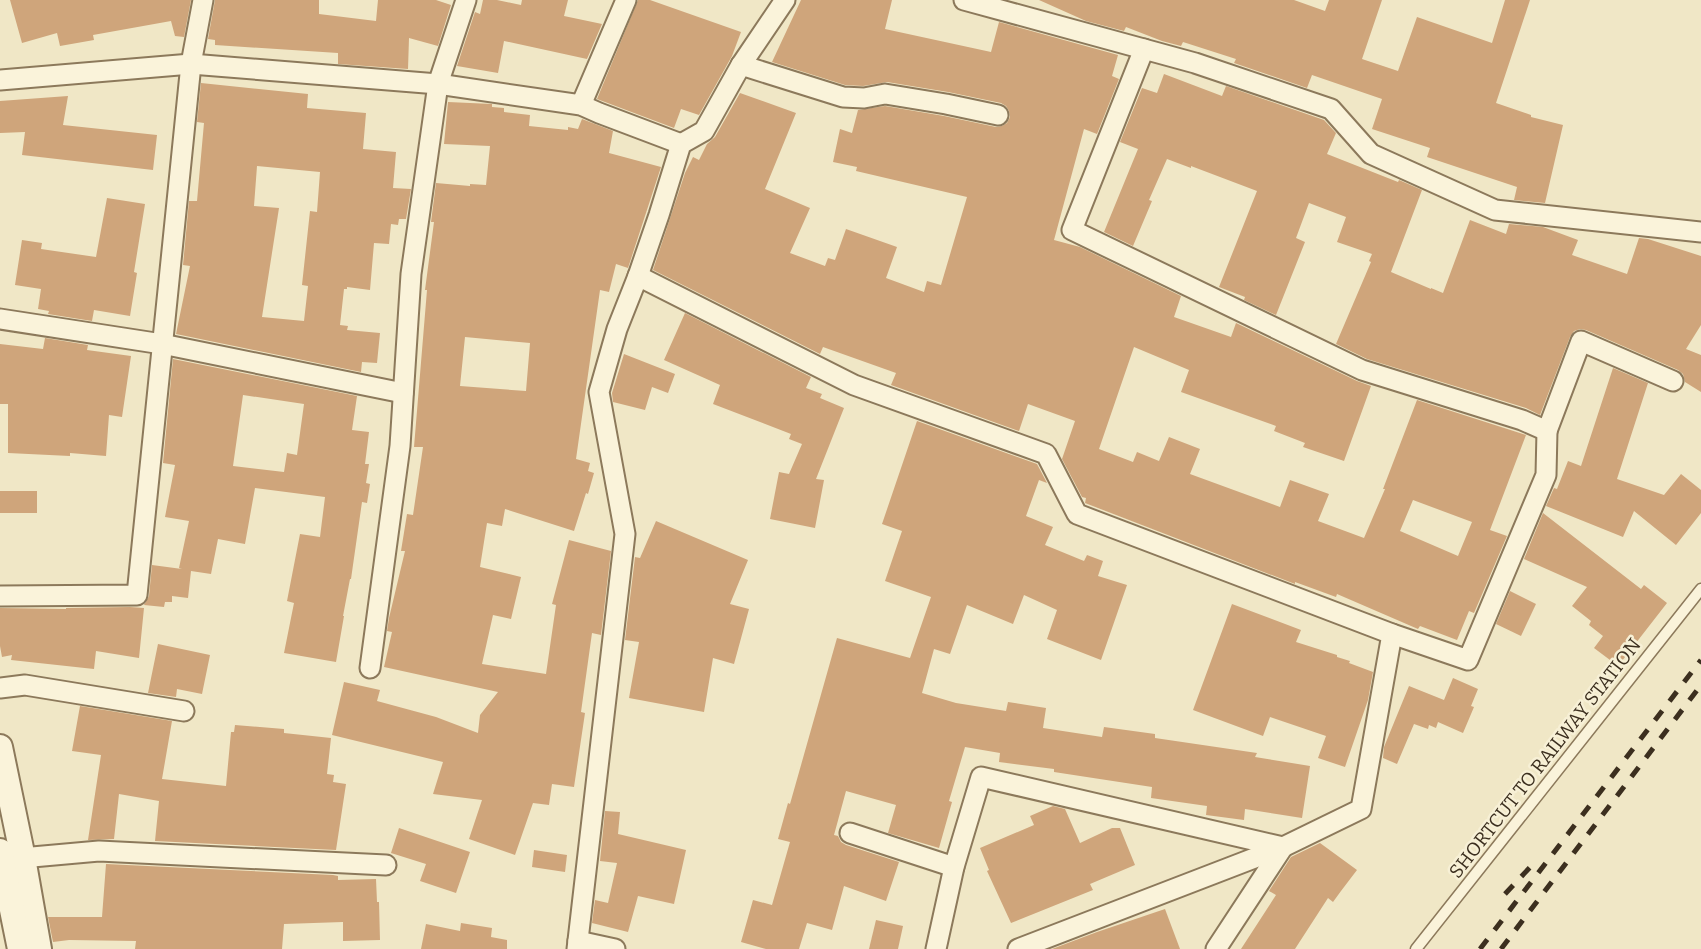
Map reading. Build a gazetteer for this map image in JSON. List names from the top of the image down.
{
  "streets": {
    "lane": ["SHORTCUT TO RAILWAY STATION"]
  }
}
